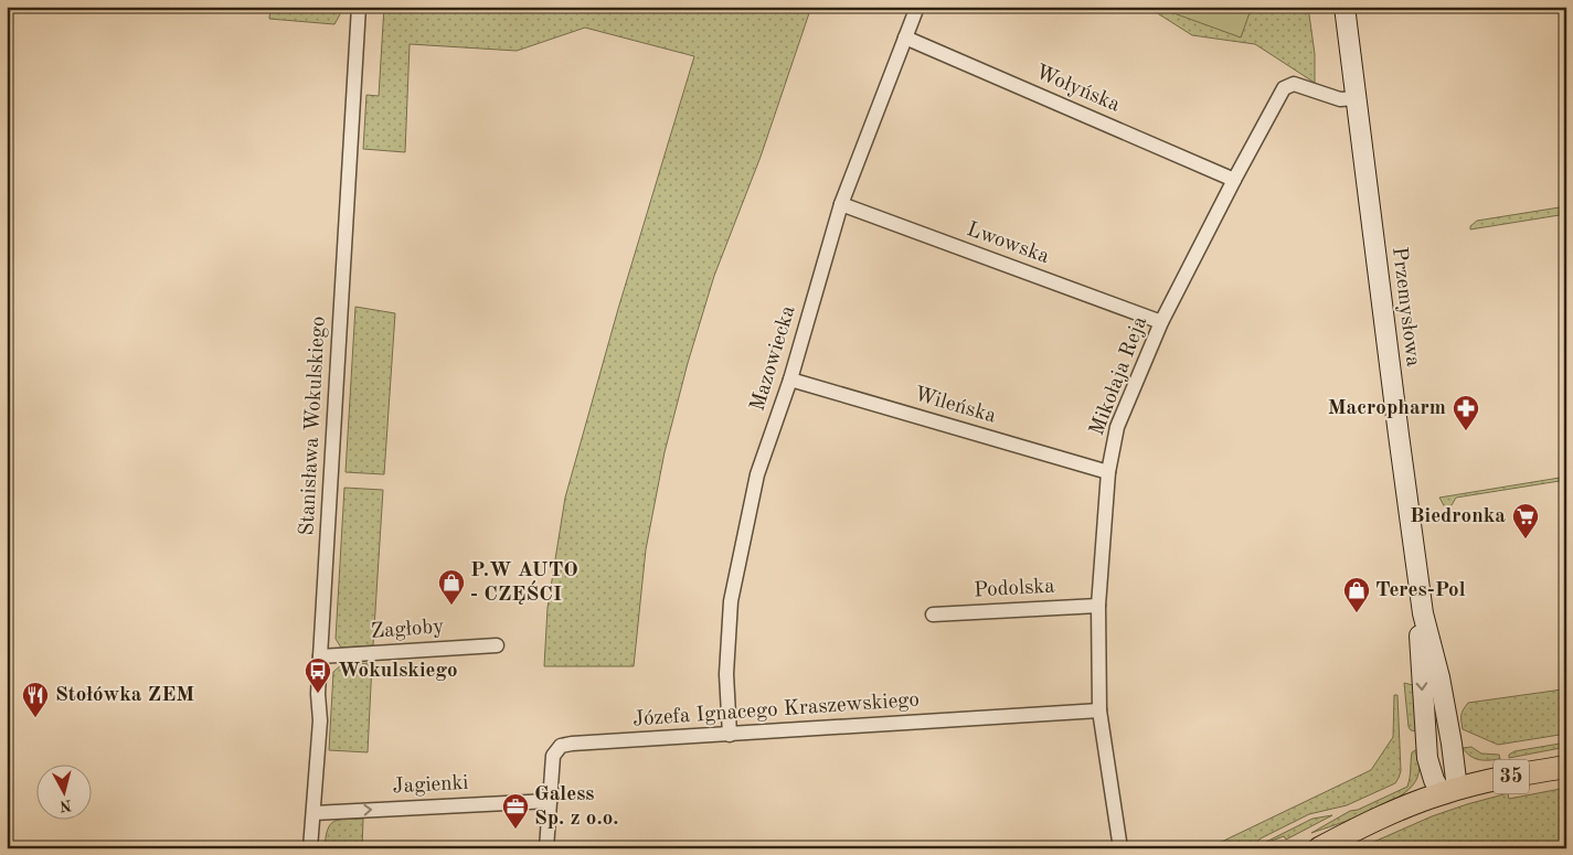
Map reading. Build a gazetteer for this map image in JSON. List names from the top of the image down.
{
  "streets": {
    "main road": ["Przemysłowa", "35"],
    "street": [
      "Wołyńska",
      "Lwowska",
      "Mazowiecka",
      "Mikołaja Reja",
      "Wileńska",
      "Stanisława Wokulskiego",
      "Podolska",
      "Zagłoby",
      "Józefa Ignacego Kraszewskiego",
      "Jagienki"
    ]
  },
  "crossings": [
    ["Wołyńska", "Mazowiecka"],
    ["Wołyńska", "Mikołaja Reja"],
    ["Lwowska", "Mazowiecka"],
    ["Lwowska", "Mikołaja Reja"],
    ["Przemysłowa", "Mikołaja Reja"],
    ["Przemysłowa", "35"],
    ["Mazowiecka", "Wileńska"],
    ["Mazowiecka", "Józefa Ignacego Kraszewskiego"],
    ["Mikołaja Reja", "Wileńska"],
    ["Mikołaja Reja", "Podolska"],
    ["Mikołaja Reja", "Józefa Ignacego Kraszewskiego"],
    ["Stanisława Wokulskiego", "Zagłoby"],
    ["Stanisława Wokulskiego", "Jagienki"],
    ["Józefa Ignacego Kraszewskiego", "Jagienki"]
  ],
  "one_way": ["Jagienki"],
  "places": {
    "pharmacy": ["Macropharm"],
    "supermarket": ["Biedronka"],
    "shop": ["P.W AUTO - CZĘŚCI", "Teres-Pol"],
    "bus stop": ["Wokulskiego"],
    "restaurant": ["Stołówka ZEM"],
    "office": ["Galess Sp. z o.o."]
  },
  "north": "bottom"
}
